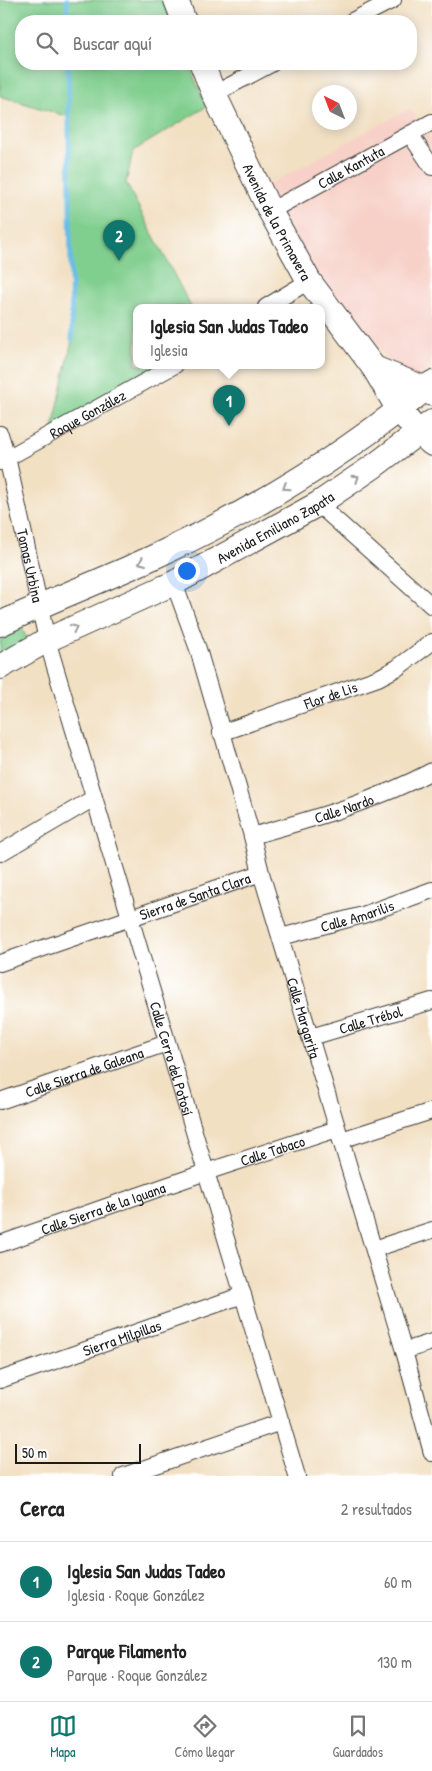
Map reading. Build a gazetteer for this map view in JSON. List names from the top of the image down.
{
  "streets": {
    "street": [
      "Calle Kantuta",
      "Avenida de la Primavera",
      "Roque González",
      "Avenida Emiliano Zapata",
      "Tomas Urbina",
      "Flor de Lis",
      "Calle Nardo",
      "Sierra de Santa Clara",
      "Calle Amarilis",
      "Calle Margarita",
      "Calle Trébol",
      "Calle Cerro del Potosí",
      "Calle Sierra de Galeana",
      "Calle Tabaco",
      "Calle Sierra de la Iguana",
      "Sierra Milpillas"
    ]
  },
  "crossings": [
    ["Calle Kantuta", "Avenida de la Primavera"],
    ["Avenida de la Primavera", "Avenida Emiliano Zapata"],
    ["Roque González", "Tomas Urbina"],
    ["Avenida Emiliano Zapata", "Tomas Urbina"],
    ["Avenida Emiliano Zapata", "Calle Margarita"],
    ["Avenida Emiliano Zapata", "Calle Cerro del Potosí"],
    ["Tomas Urbina", "Calle Cerro del Potosí"],
    ["Flor de Lis", "Calle Margarita"],
    ["Calle Nardo", "Calle Margarita"],
    ["Sierra de Santa Clara", "Calle Margarita"],
    ["Sierra de Santa Clara", "Calle Cerro del Potosí"],
    ["Calle Amarilis", "Calle Margarita"],
    ["Calle Margarita", "Calle Trébol"],
    ["Calle Margarita", "Calle Tabaco"],
    ["Calle Cerro del Potosí", "Calle Sierra de Galeana"],
    ["Calle Cerro del Potosí", "Calle Tabaco"],
    ["Calle Cerro del Potosí", "Calle Sierra de la Iguana"],
    ["Calle Cerro del Potosí", "Sierra Milpillas"],
    ["Calle Tabaco", "Calle Sierra de la Iguana"]
  ],
  "scale_bar": "50 m",
  "north": "top left",
  "page": {
    "search": "Buscar aquí",
    "pins": ["2", "1"],
    "popup": ["Iglesia San Judas Tadeo", "Iglesia"],
    "scale": "50 m",
    "heading": ["Cerca", "2 resultados"],
    "list": [
      {
        "mark": "1",
        "name": "Iglesia San Judas Tadeo",
        "note": "Iglesia · Roque González",
        "value": "60 m"
      },
      {
        "mark": "2",
        "name": "Parque Filamento",
        "note": "Parque · Roque González",
        "value": "130 m"
      }
    ],
    "nav": ["Mapa", "Cómo llegar", "Guardados"]
  }
}
